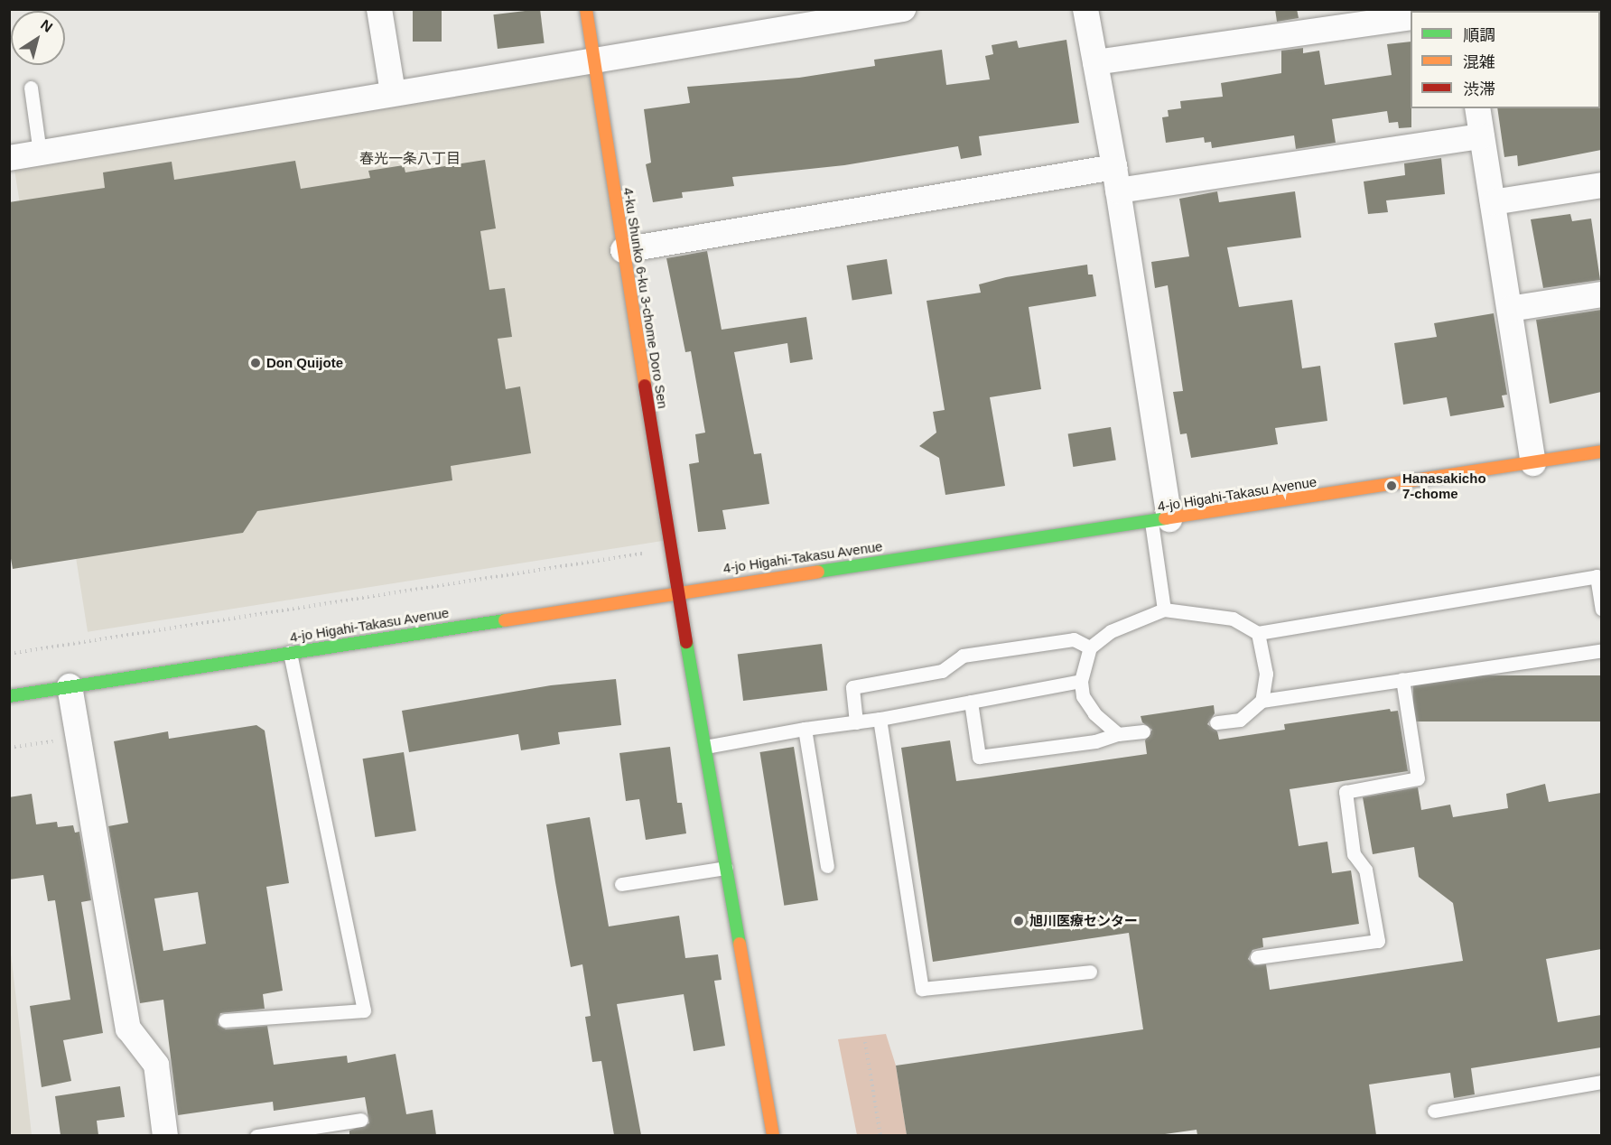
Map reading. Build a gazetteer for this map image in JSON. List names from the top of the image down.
{
  "streets": {
    "main road": ["4-ku Shunko 6-ku 3-chome Doro Sen", "4-jo Higahi-Takasu Avenue"]
  },
  "crossings": [
    ["4-ku Shunko 6-ku 3-chome Doro Sen", "4-jo Higahi-Takasu Avenue"]
  ],
  "districts": ["春光一条八丁目"],
  "places": ["Don Quijote", "Hanasakicho 7-chome", "旭川医療センター"],
  "legend": ["順調", "混雑", "渋滞"],
  "north": "top right"
}
